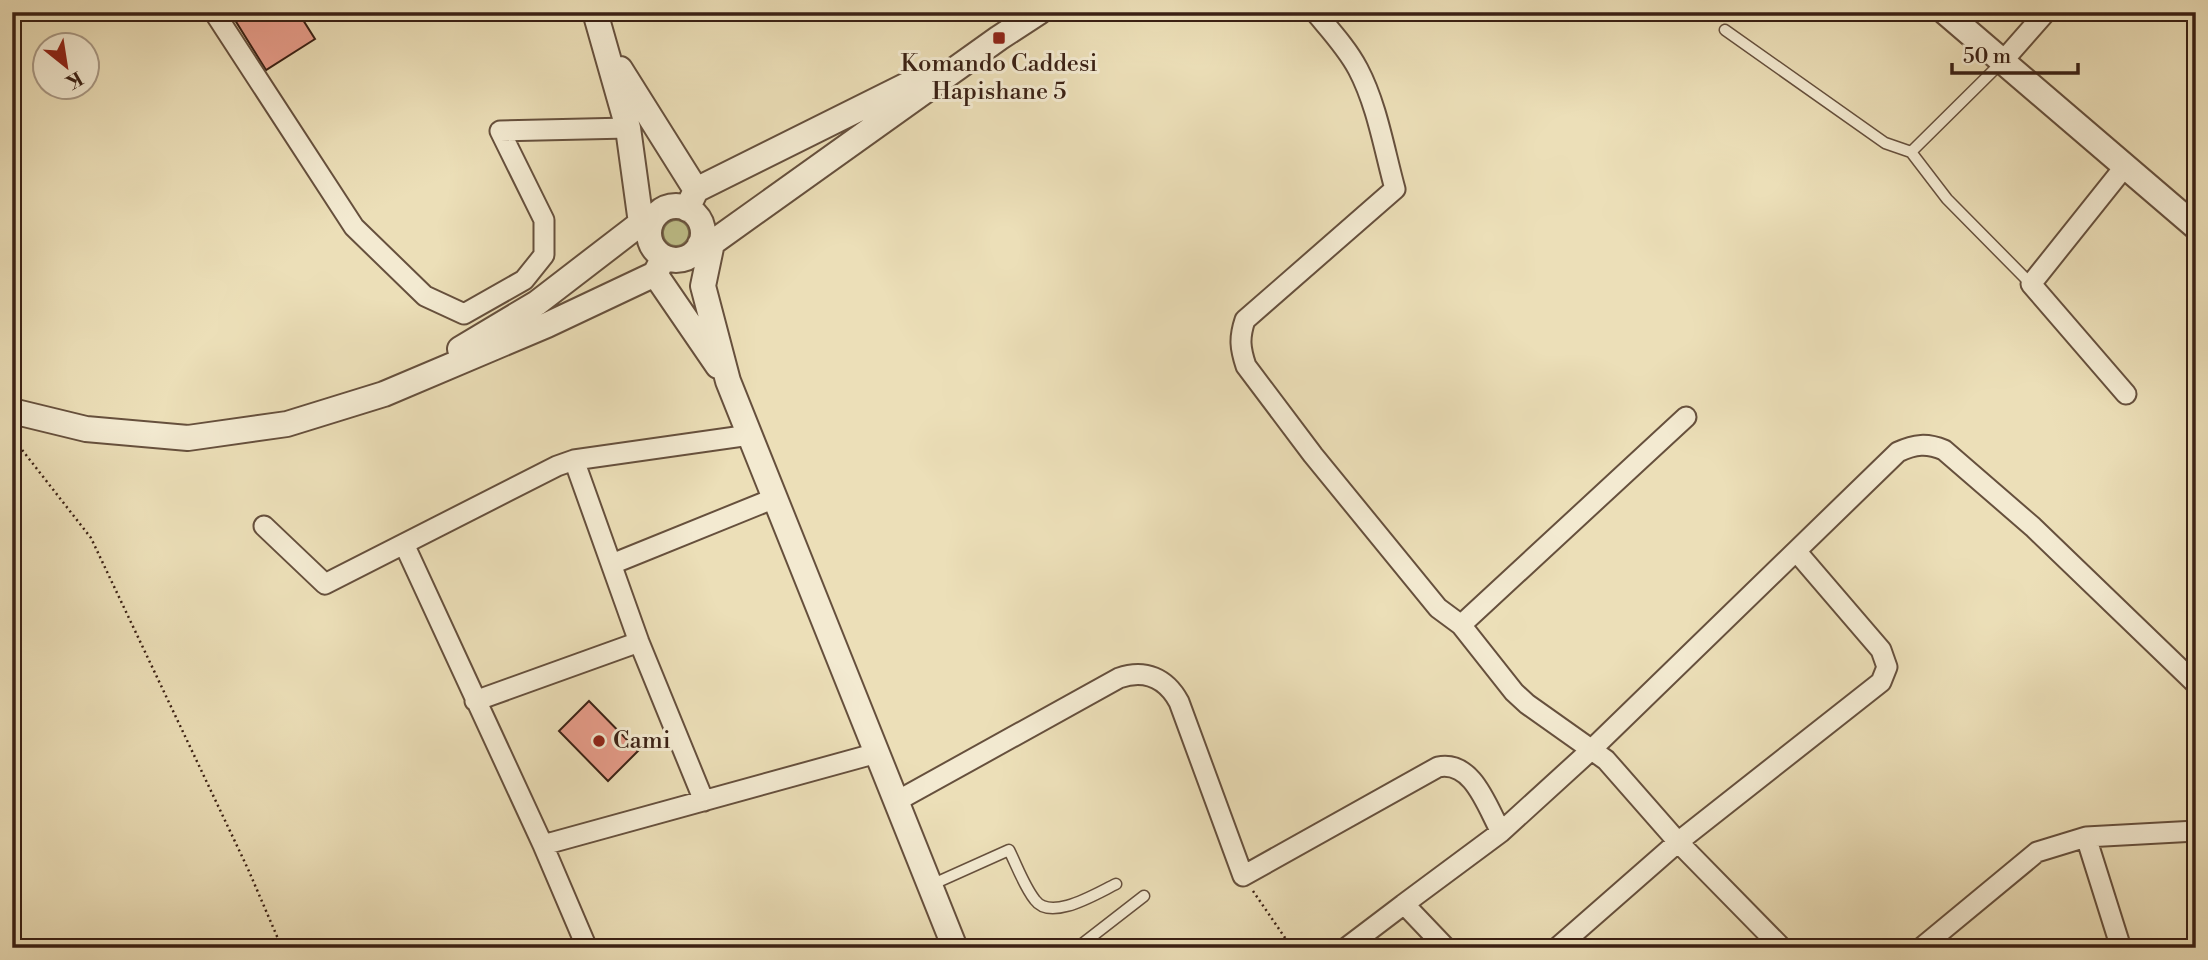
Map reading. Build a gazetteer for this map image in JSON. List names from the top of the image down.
{
  "places": {
    "transit": ["Komando Caddesi Hapishane 5"],
    "other": ["Cami"]
  },
  "scale_bar": "50 m",
  "north": "bottom right"
}
